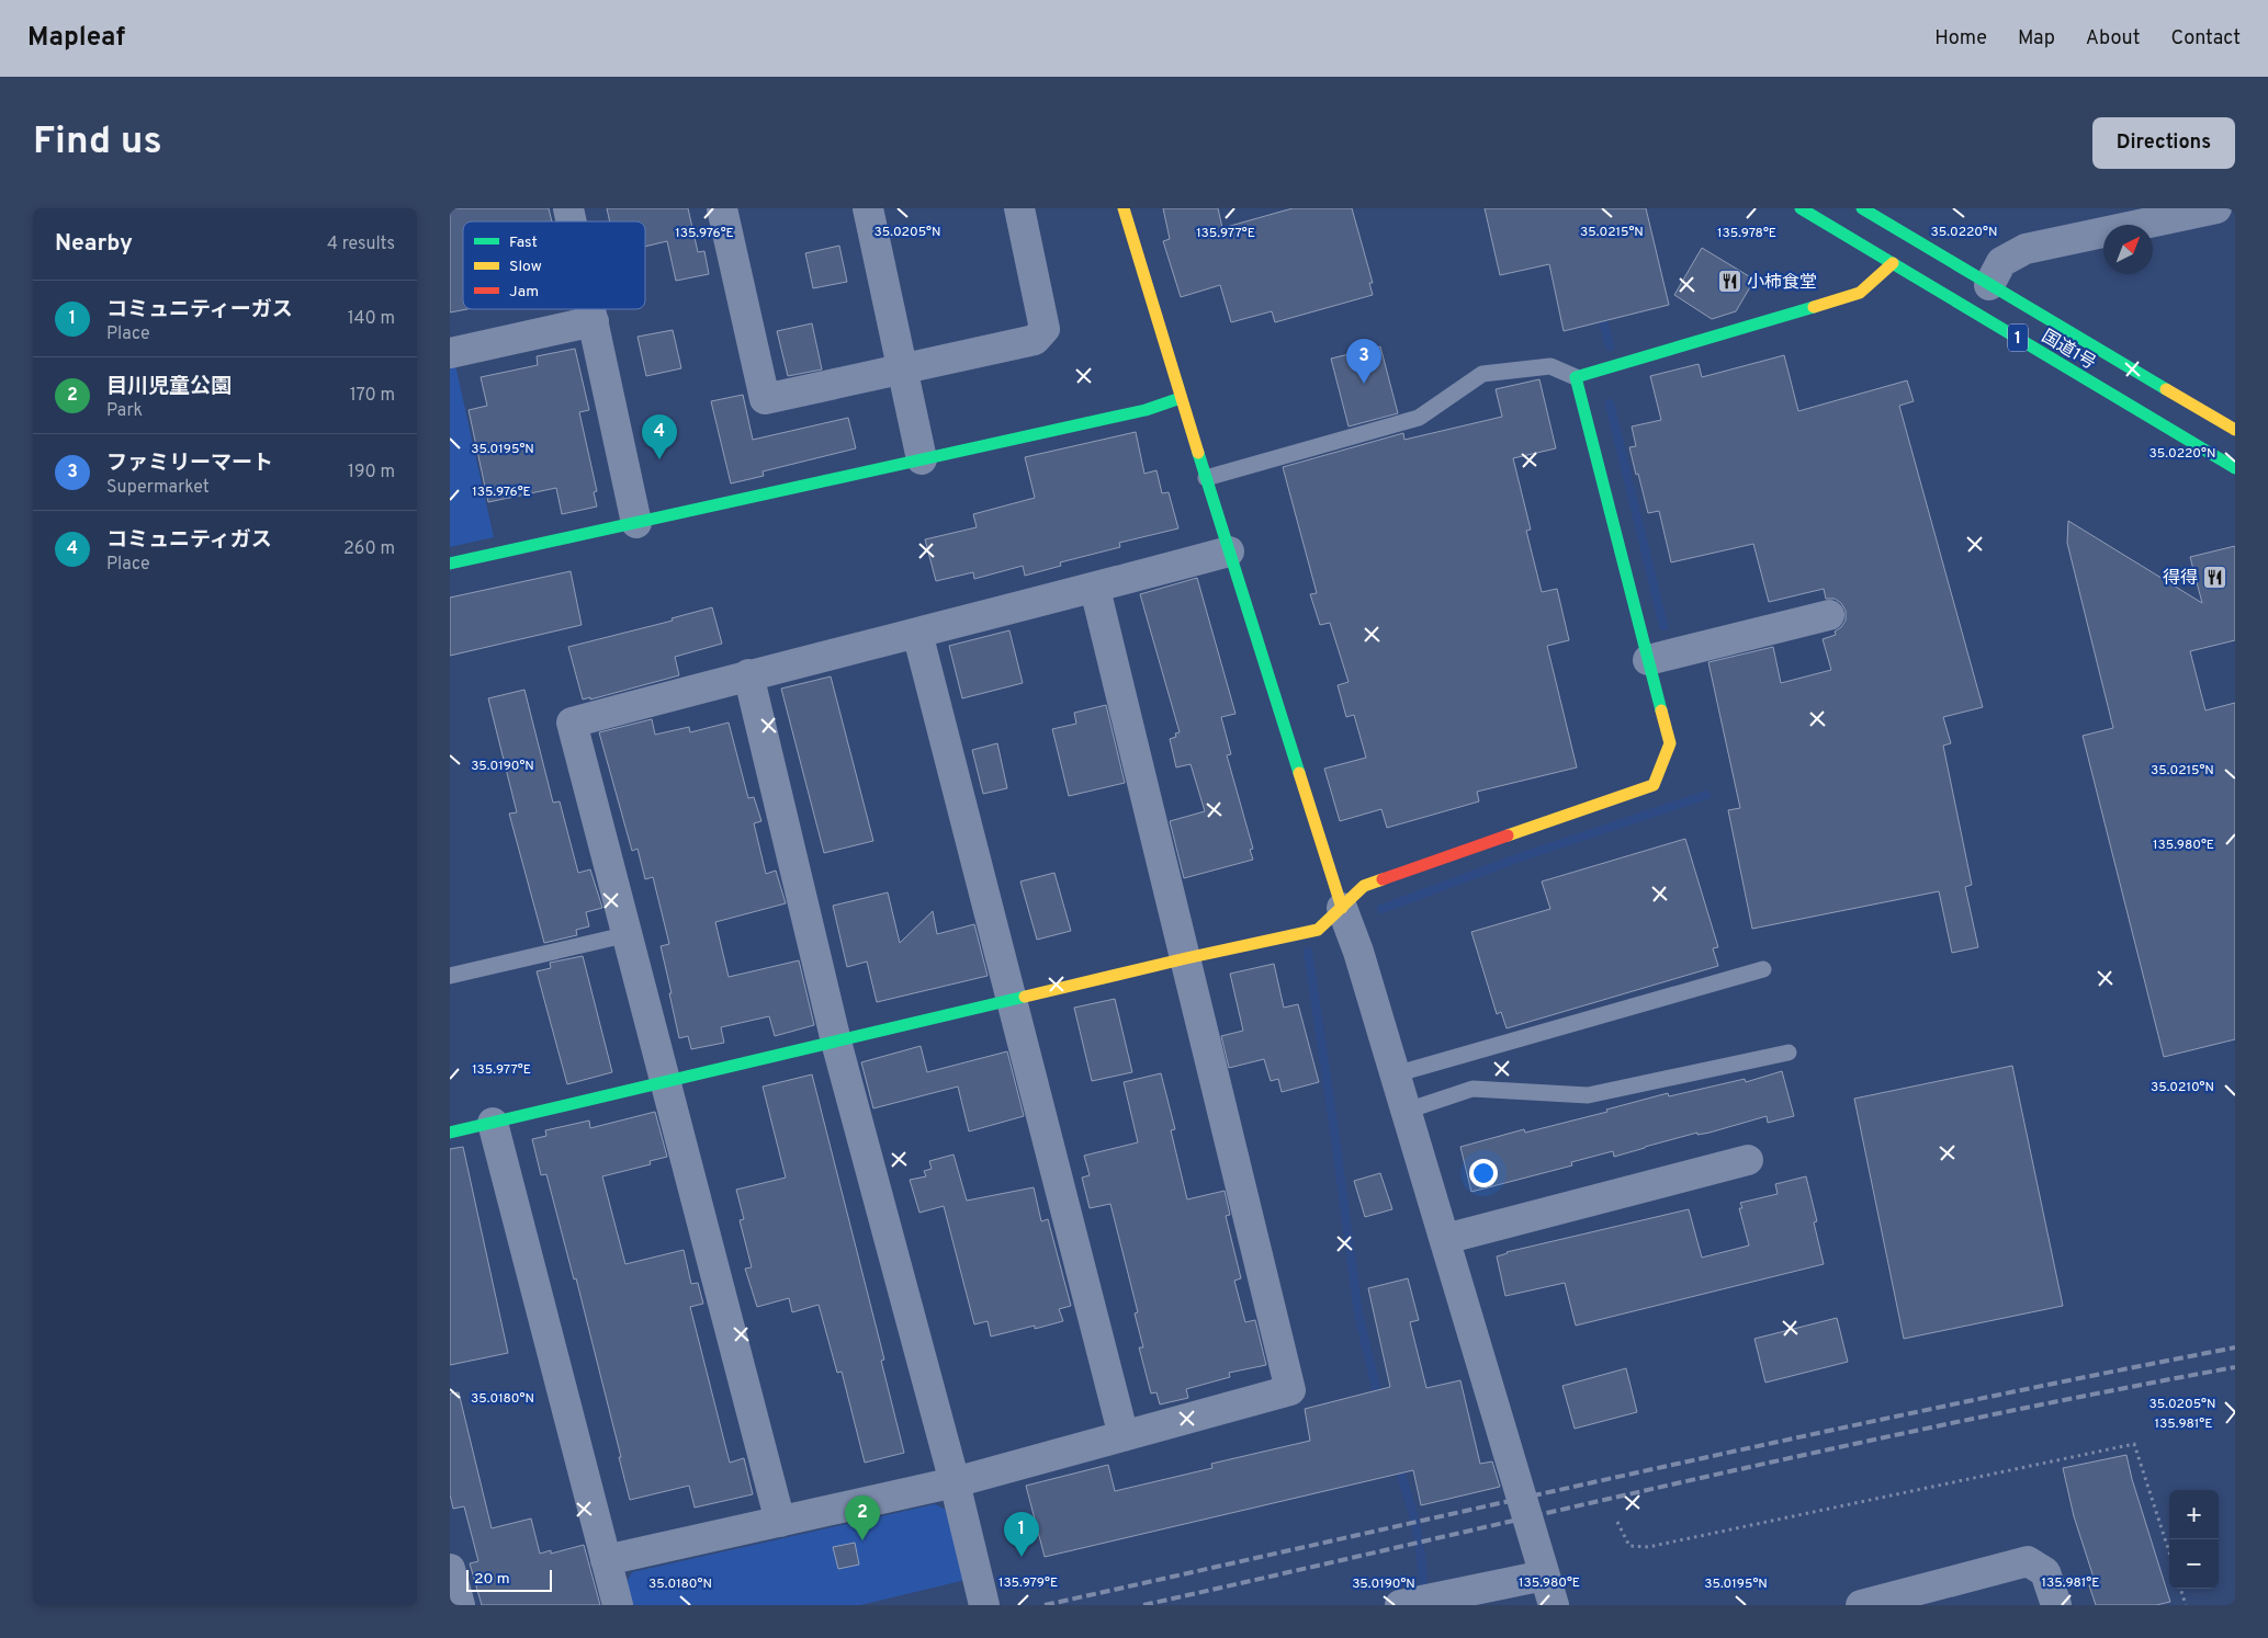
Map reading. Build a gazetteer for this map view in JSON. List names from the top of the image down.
{
  "streets": {
    "main road": ["1", "国道1号"]
  },
  "places": {
    "restaurant": ["小柿食堂", "得得"]
  },
  "legend": ["Fast", "Slow", "Jam"],
  "scale_bar": "20 m",
  "north": "top right",
  "page": {
    "header": "Mapleaf",
    "nav": [
      "Home",
      "Map",
      "About",
      "Contact"
    ],
    "buttons": "Directions",
    "title": "Find us",
    "heading": ["Nearby", "4 results"],
    "list": [
      {
        "mark": "1",
        "name": "コミュニティーガス",
        "note": "Place",
        "value": "140 m"
      },
      {
        "mark": "2",
        "name": "目川児童公園",
        "note": "Park",
        "value": "170 m"
      },
      {
        "mark": "3",
        "name": "ファミリーマート",
        "note": "Supermarket",
        "value": "190 m"
      },
      {
        "mark": "4",
        "name": "コミュニティガス",
        "note": "Place",
        "value": "260 m"
      }
    ],
    "pins": [
      "3",
      "4",
      "2",
      "1"
    ],
    "map_buttons": ["+", "−"],
    "scale": "20 m"
  },
  "coordinates": [
    "35.0205°N",
    "35.0215°N",
    "35.0220°N",
    "135.976°E",
    "135.977°E",
    "135.978°E",
    "35.0195°N",
    "35.0190°N",
    "135.980°E",
    "35.0210°N",
    "35.0180°N",
    "135.981°E",
    "135.979°E"
  ]
}
